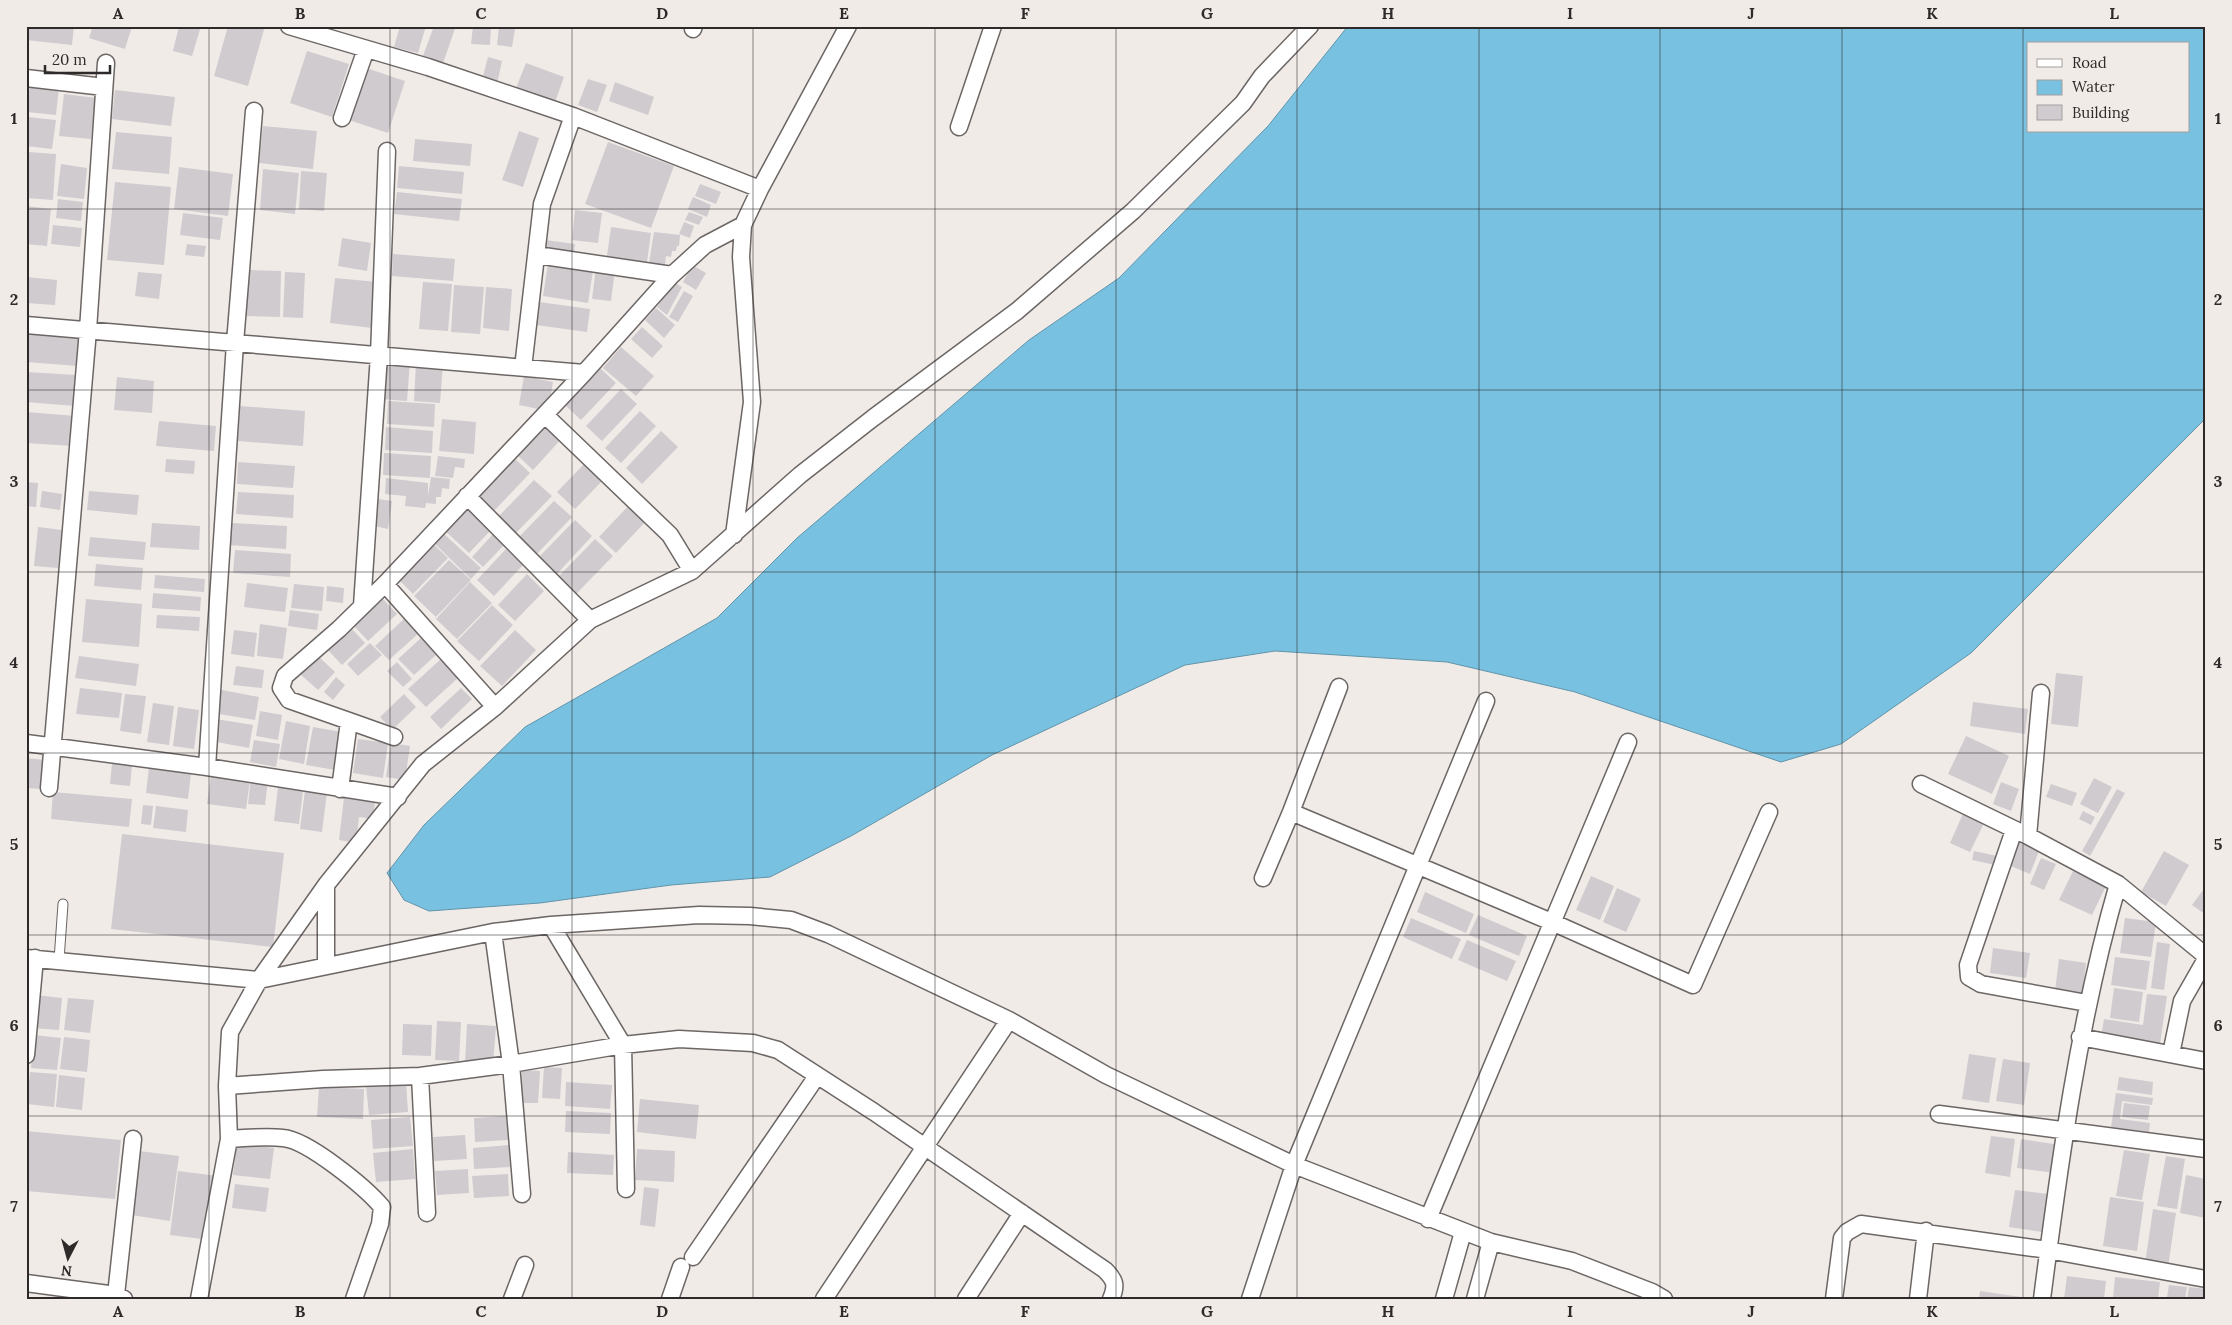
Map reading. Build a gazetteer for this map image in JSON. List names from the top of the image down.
{
  "legend": ["Road", "Water", "Building"],
  "scale_bar": "20 m",
  "north": "bottom",
  "grid": {
    "columns": [
      "A",
      "B",
      "C",
      "D",
      "E",
      "F",
      "G",
      "H",
      "I",
      "J",
      "K",
      "L"
    ],
    "rows": [
      "1",
      "2",
      "3",
      "4",
      "5",
      "6",
      "7"
    ]
  }
}
